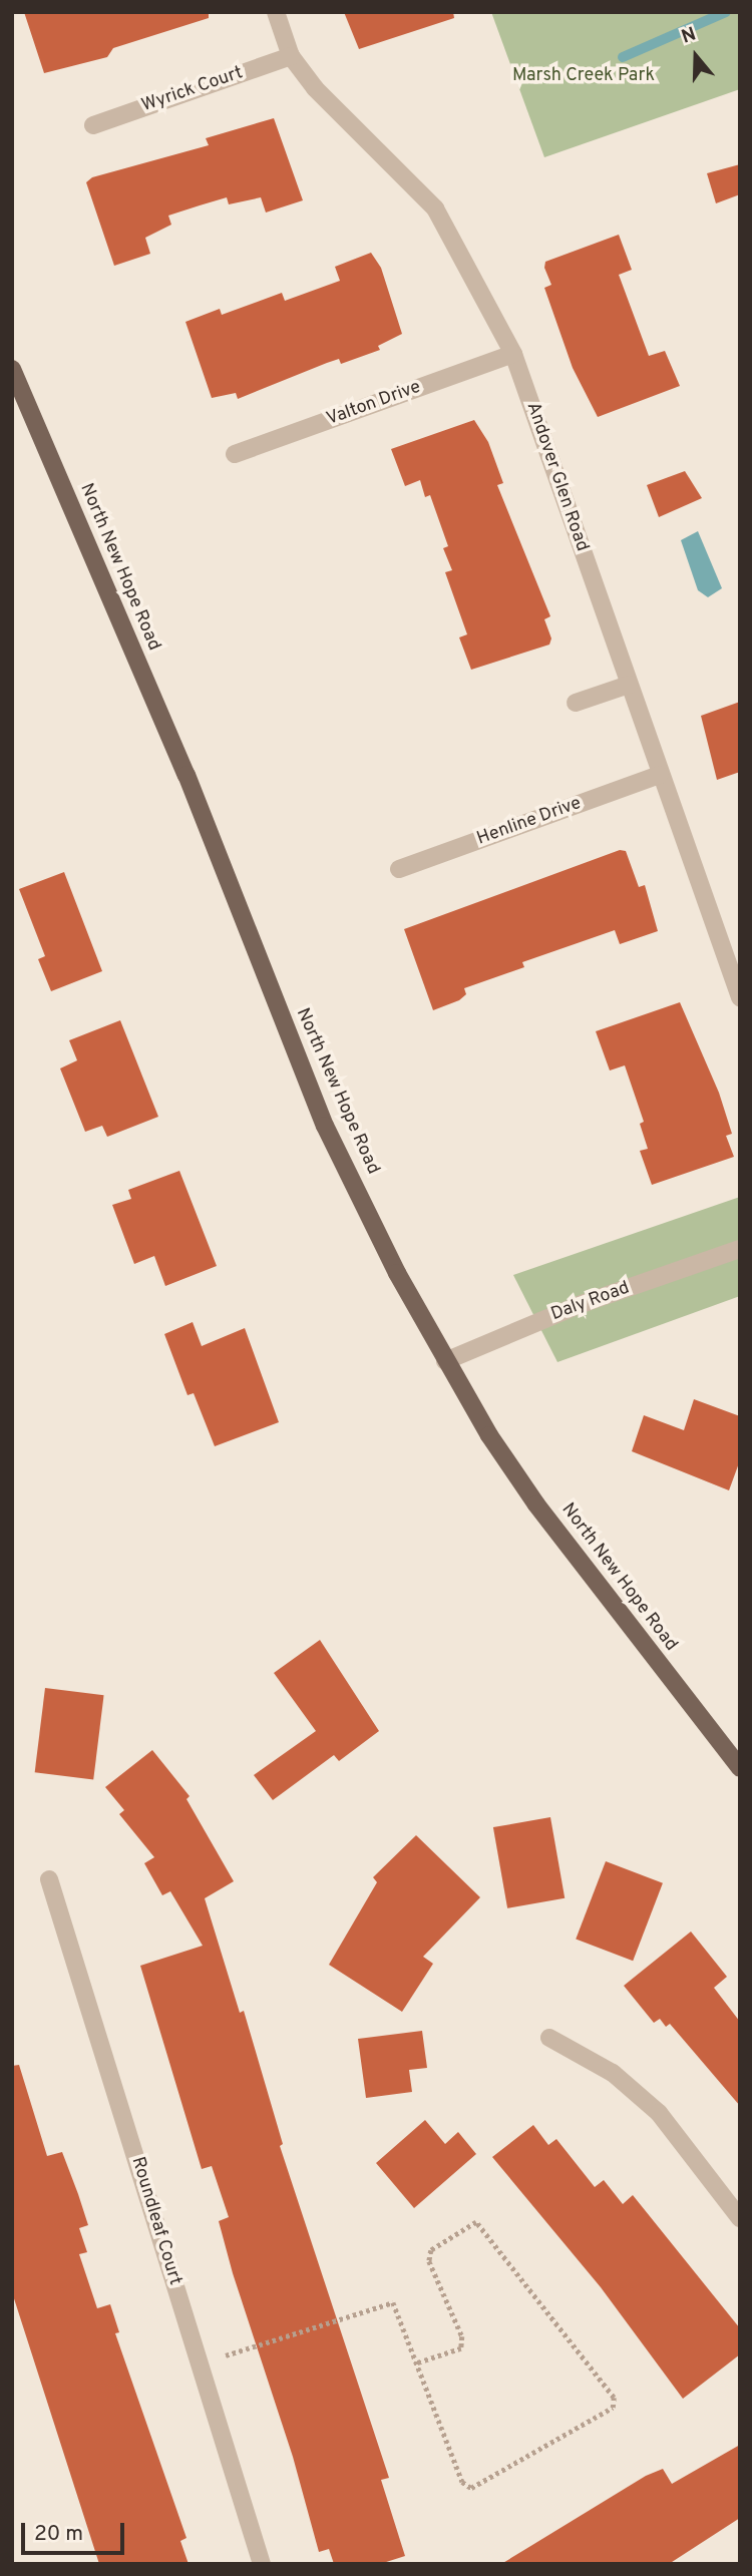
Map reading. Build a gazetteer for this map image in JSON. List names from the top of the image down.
{
  "streets": {
    "main road": ["North New Hope Road"],
    "street": [
      "Wyrick Court",
      "Valton Drive",
      "Andover Glen Road",
      "Henline Drive",
      "Daly Road",
      "Roundleaf Court"
    ]
  },
  "crossings": [
    ["Wyrick Court", "Andover Glen Road"],
    ["Valton Drive", "Andover Glen Road"],
    ["Andover Glen Road", "Henline Drive"],
    ["North New Hope Road", "Daly Road"]
  ],
  "parks": ["Marsh Creek Park"],
  "scale_bar": "20 m",
  "north": "top"
}
